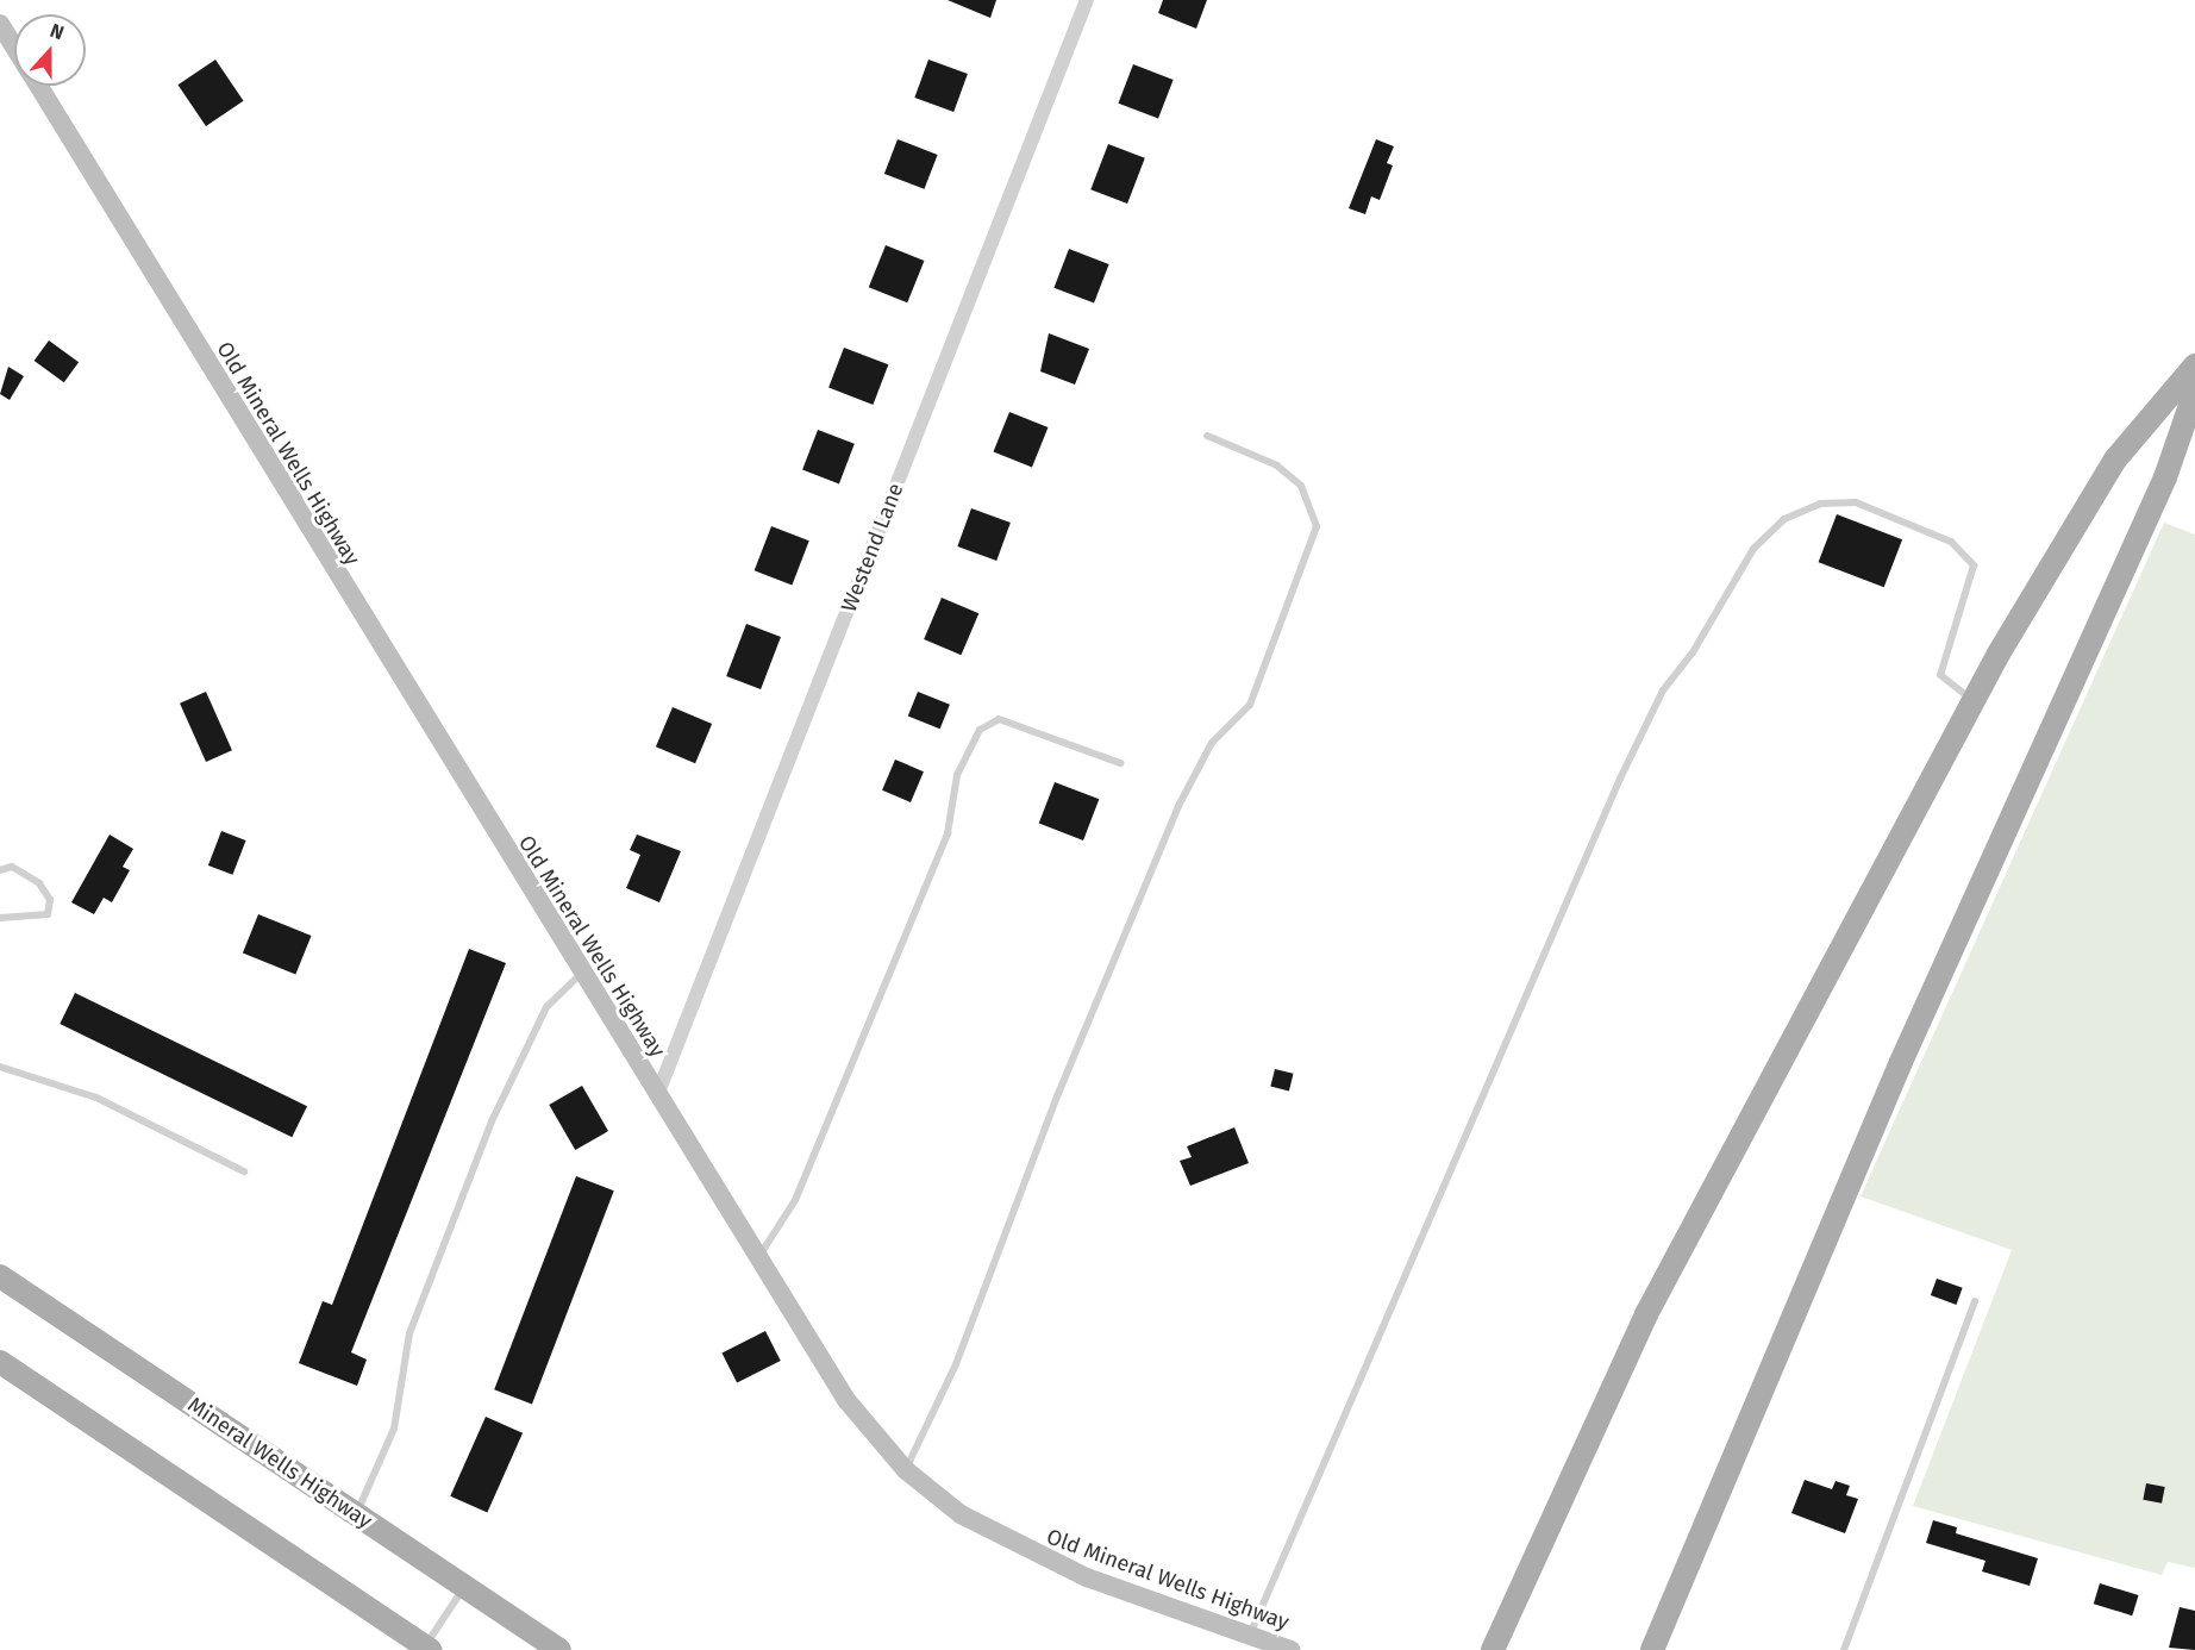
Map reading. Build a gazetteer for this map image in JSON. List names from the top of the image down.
{
  "streets": {
    "main road": ["Mineral Wells Highway"],
    "street": ["Old Mineral Wells Highway", "Westend Lane"]
  },
  "crossings": [
    ["Old Mineral Wells Highway", "Westend Lane"]
  ],
  "north": "top"
}
